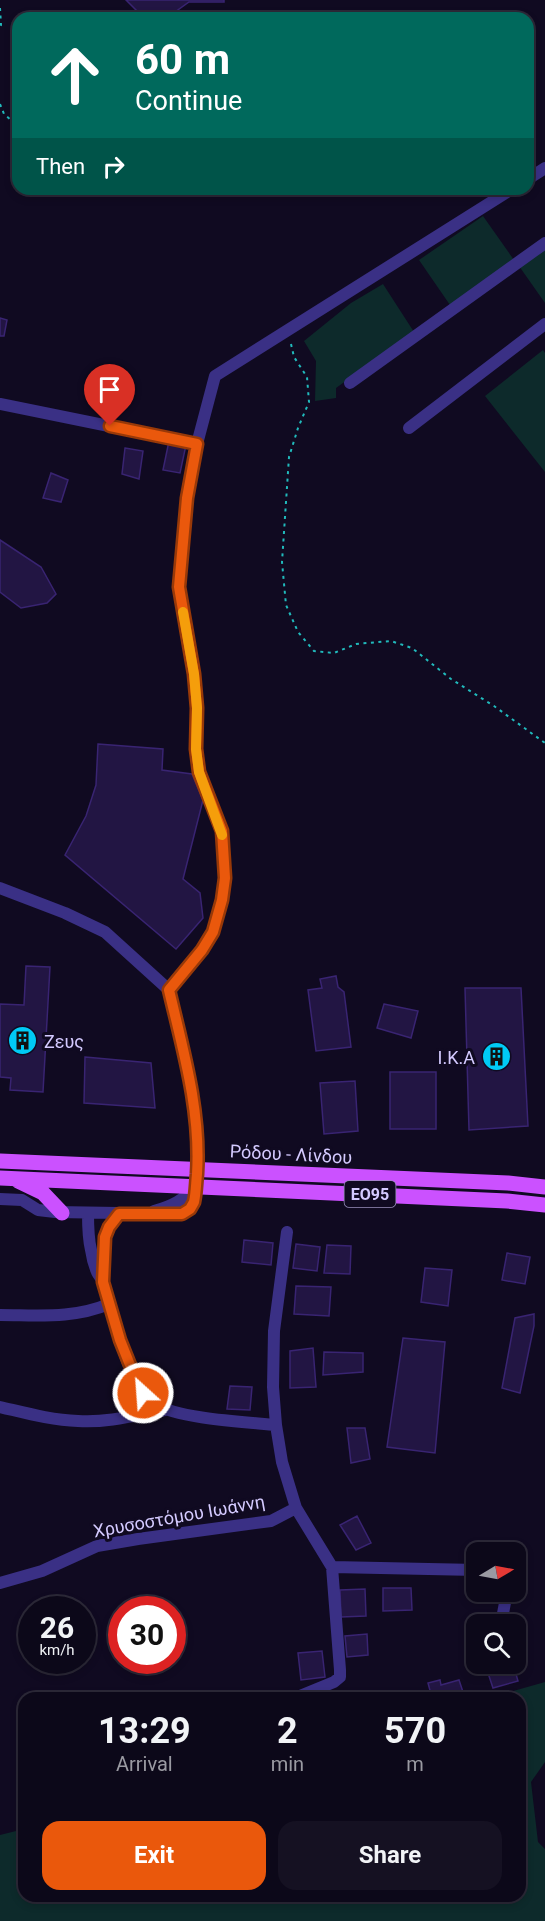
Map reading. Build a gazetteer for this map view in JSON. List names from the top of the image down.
{
  "streets": {
    "main road": ["Ρόδου - Λίνδου", "ΕΟ95"],
    "street": ["Χρυσοστόμου Ιωάννη"]
  },
  "places": {
    "building": ["Ζευς", "Ι.Κ.Α"]
  },
  "north": "right",
  "page": {
    "turn": ["60 m", "Continue"],
    "then": "Then",
    "speed": "26 km/h",
    "limit": "30",
    "eta": [
      "13:29",
      "Arrival",
      "2",
      "min",
      "570",
      "m"
    ],
    "buttons": ["Exit", "Share"]
  }
}
